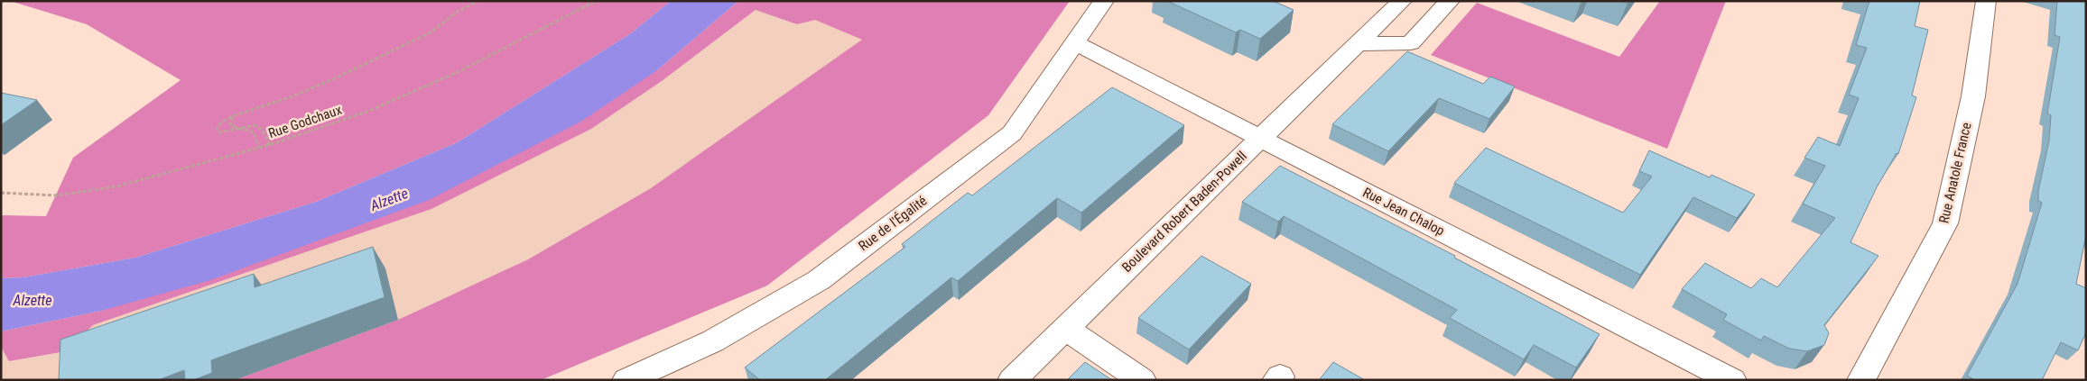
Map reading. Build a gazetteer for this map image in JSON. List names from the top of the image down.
{
  "streets": {
    "street": [
      "Rue Anatole France",
      "Boulevard Robert Baden-Powell",
      "Rue Jean Chalop",
      "Rue de l'Égalité"
    ],
    "path": ["Rue Godchaux"]
  },
  "crossings": [
    ["Boulevard Robert Baden-Powell", "Rue Jean Chalop"],
    ["Rue Jean Chalop", "Rue de l'Égalité"]
  ],
  "water": ["Alzette"]
}
